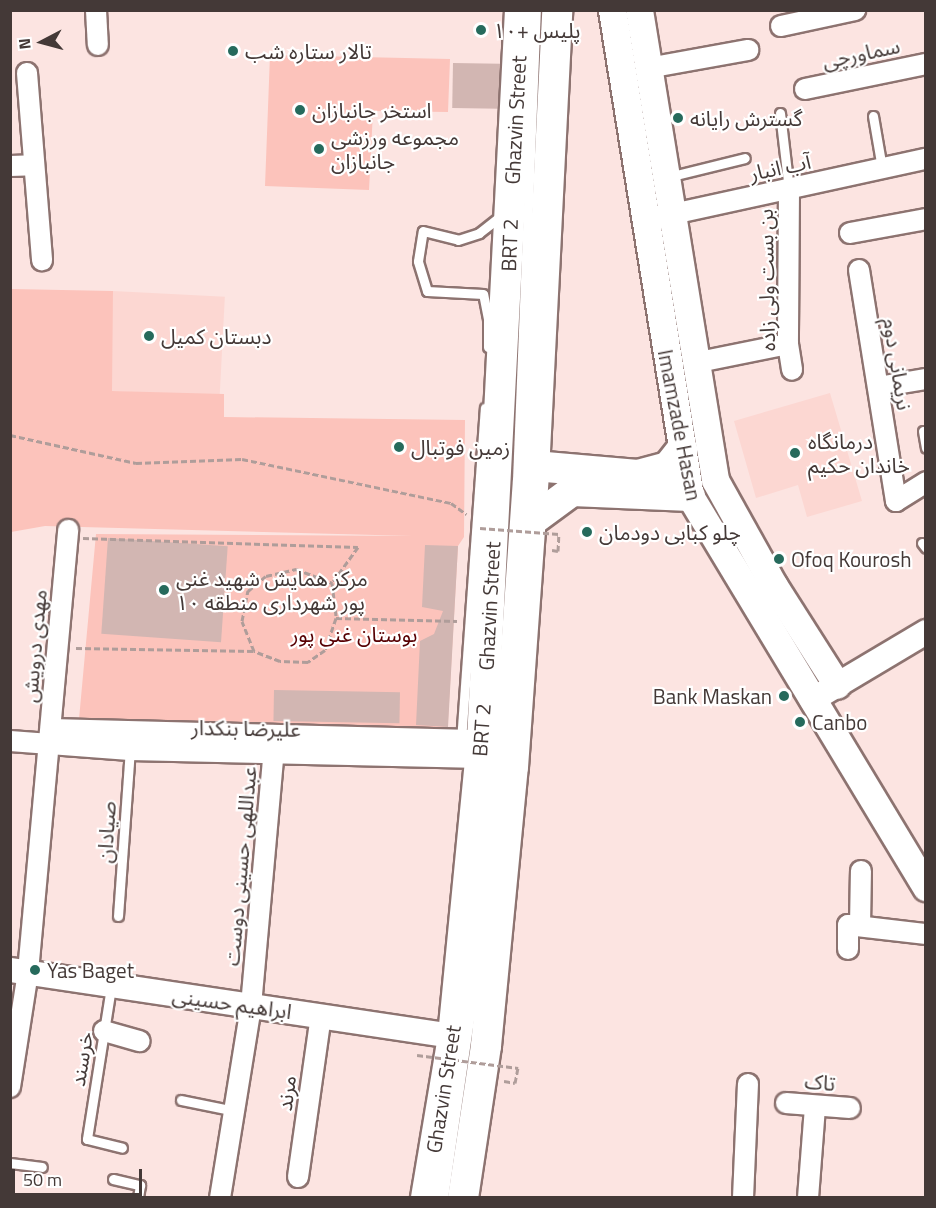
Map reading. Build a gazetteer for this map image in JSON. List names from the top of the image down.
{
  "streets": {
    "main road": ["Ghazvin Street", "Imamzade Hasan"],
    "street": [
      "سماورچی",
      "آب انبار",
      "بن بست ولی زاده",
      "نریمانی دوم",
      "مهدی درویش",
      "علیرضا بنکدار",
      "عبداللهی حسینی دوست",
      "ابراهیم حسینی",
      "تاک",
      "مرند"
    ],
    "lane": ["BRT 2", "صیادان", "خرسند"]
  },
  "crossings": [
    ["Ghazvin Street", "علیرضا بنکدار"],
    ["Ghazvin Street", "ابراهیم حسینی"],
    ["آب انبار", "بن بست ولی زاده"],
    ["آب انبار", "Imamzade Hasan"],
    ["مهدی درویش", "علیرضا بنکدار"],
    ["مهدی درویش", "ابراهیم حسینی"],
    ["علیرضا بنکدار", "صیادان"],
    ["علیرضا بنکدار", "عبداللهی حسینی دوست"],
    ["عبداللهی حسینی دوست", "ابراهیم حسینی"],
    ["ابراهیم حسینی", "خرسند"],
    ["ابراهیم حسینی", "مرند"]
  ],
  "parks": ["بوستان غنی پور"],
  "places": [
    "پلیس +۱۰",
    "تالار ستاره شب",
    "استخر جانبازان",
    "گسترش رایانه",
    "مجموعه ورزشی جانبازان",
    "دبستان کمیل",
    "زمین فوتبال",
    "درمانگاه خاندان حکیم",
    "چلو کبابی دودمان",
    "Ofoq Kourosh",
    "مرکز همایش شهید غنی پور شهرداری منطقه ۱۰",
    "Bank Maskan",
    "Canbo",
    "Yas Baget"
  ],
  "scale_bar": "50 m",
  "north": "left"
}
